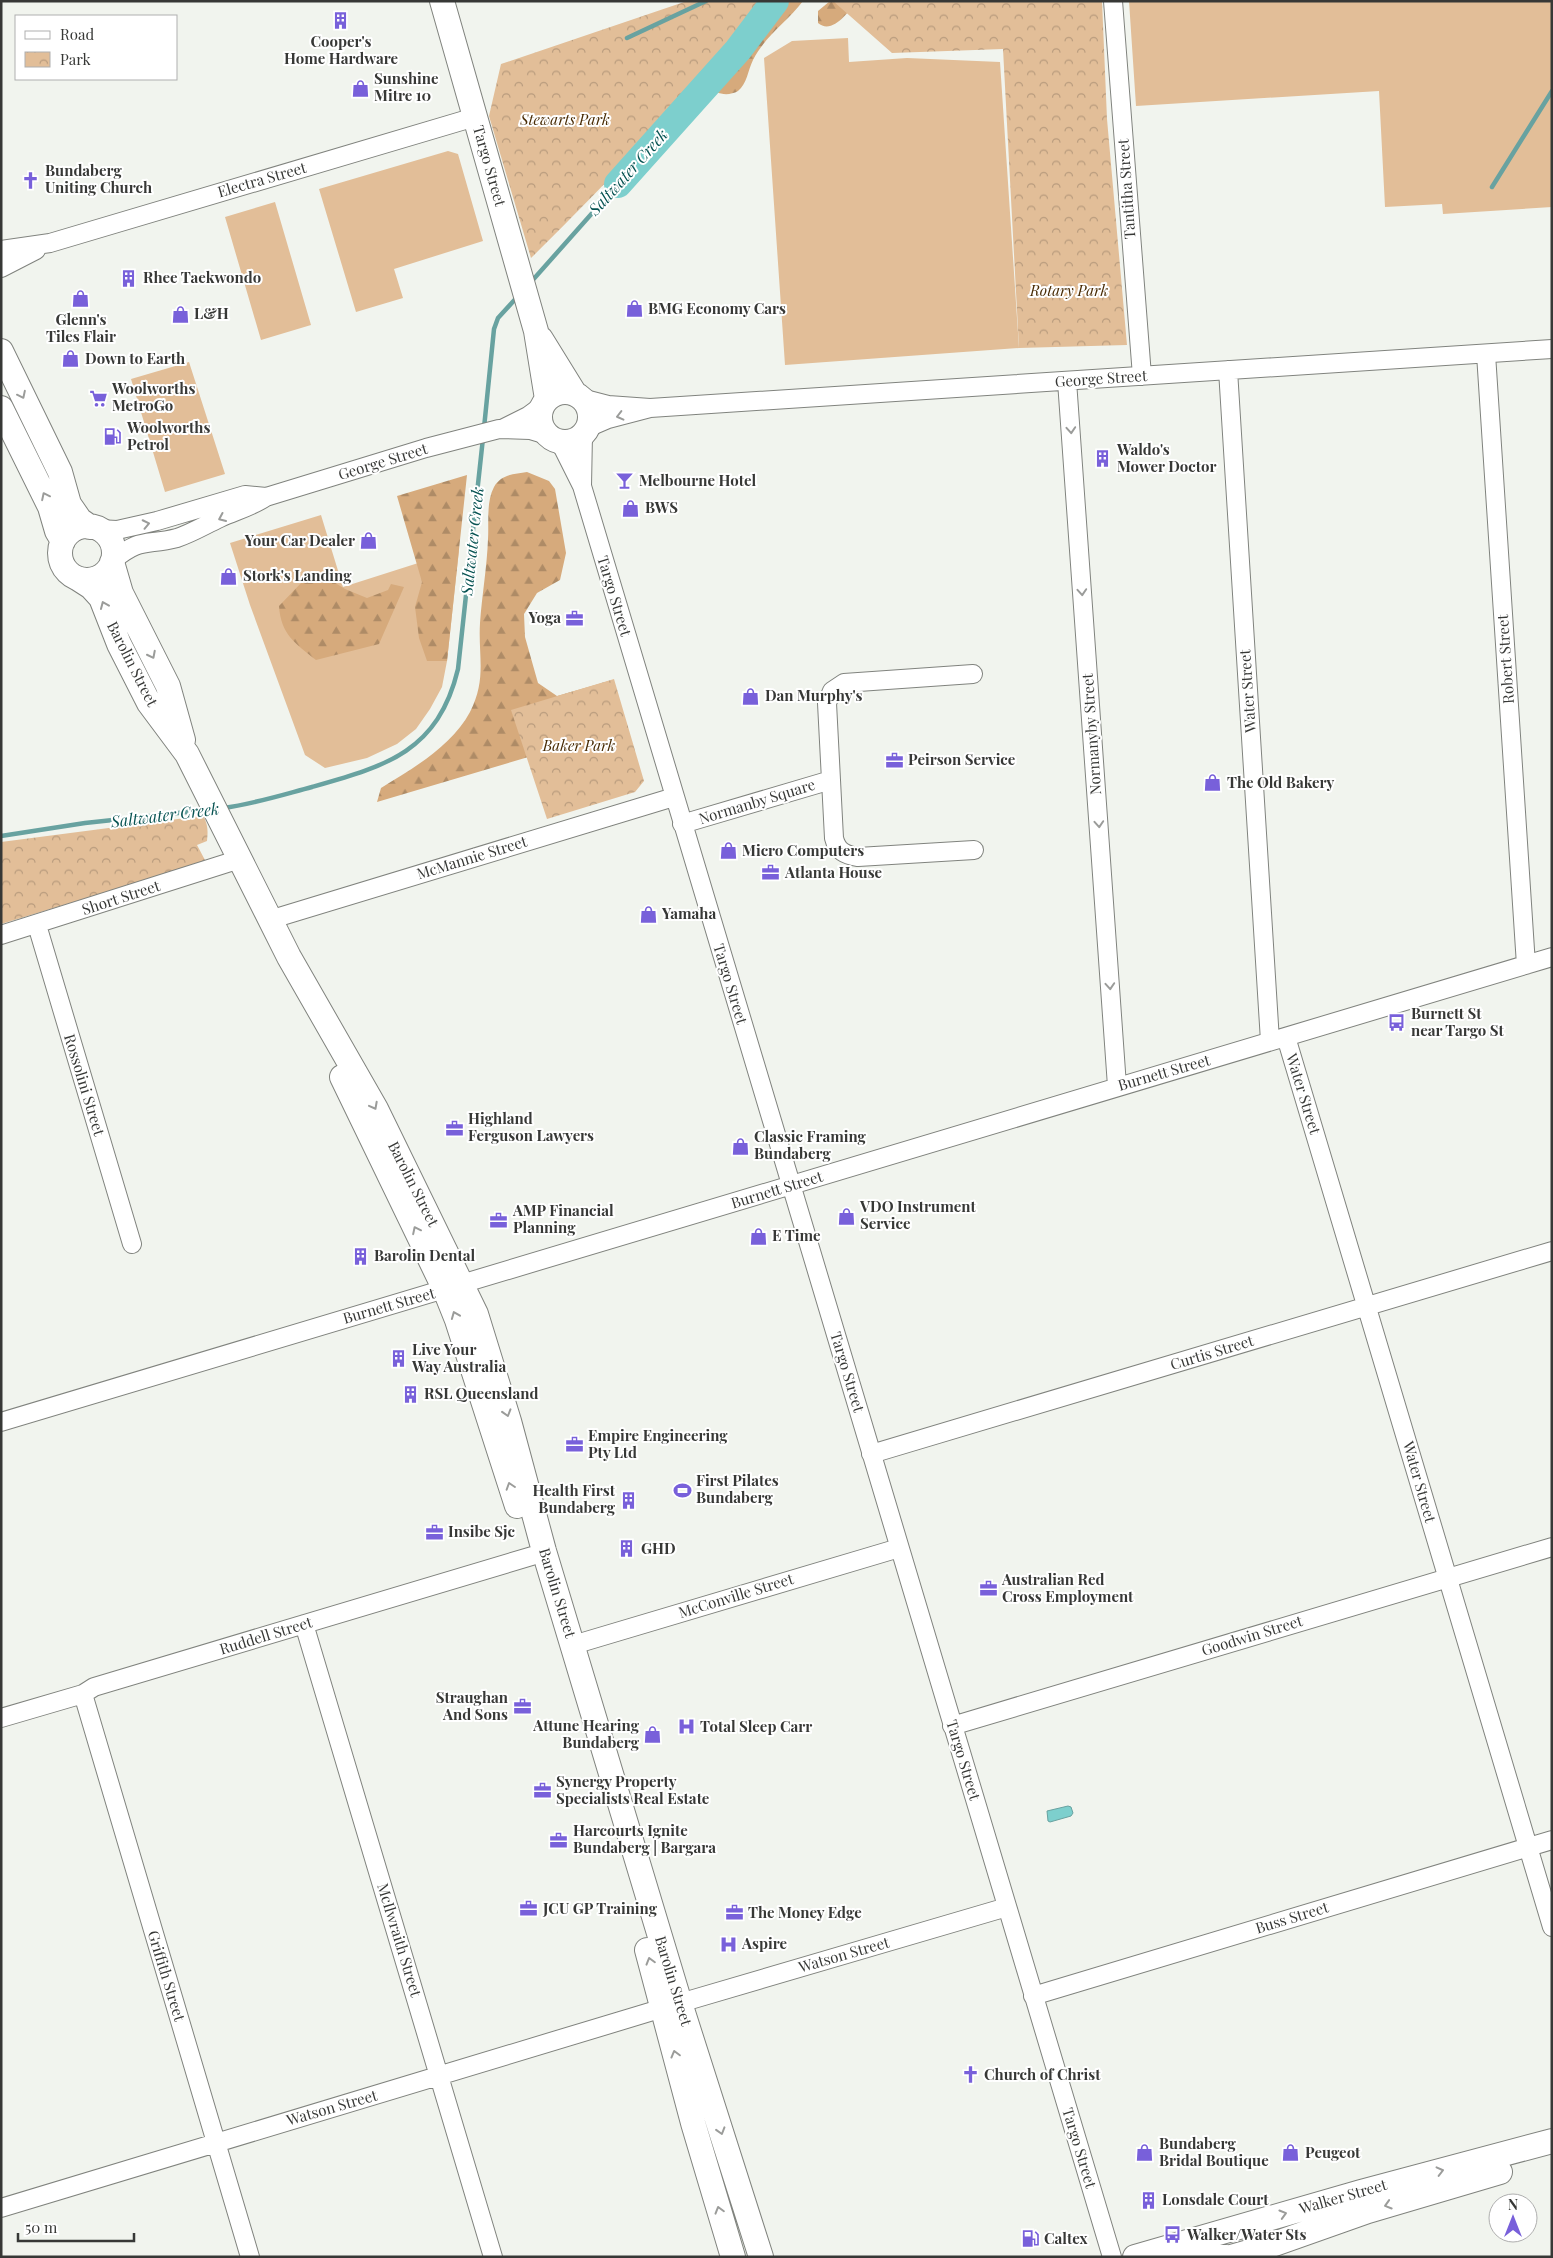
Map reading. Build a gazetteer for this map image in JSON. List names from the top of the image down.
{
  "streets": {
    "main road": ["Targo Street", "Barolin Street", "Walker Street"],
    "street": [
      "Electra Street",
      "Tantitha Street",
      "George Street",
      "Robert Street",
      "Water Street",
      "Normanyby Street",
      "Normanby Square",
      "McMannie Street",
      "Short Street",
      "Burnett Street",
      "Rossolini Street",
      "Curtis Street",
      "McConville Street",
      "Ruddell Street",
      "Goodwin Street",
      "Buss Street",
      "McIlwraith Street",
      "Watson Street",
      "Griffith Street"
    ]
  },
  "crossings": [
    ["Targo Street", "Electra Street"],
    ["Targo Street", "George Street"],
    ["Targo Street", "Normanby Square"],
    ["Targo Street", "McMannie Street"],
    ["Targo Street", "Burnett Street"],
    ["Targo Street", "Curtis Street"],
    ["Targo Street", "McConville Street"],
    ["Targo Street", "Goodwin Street"],
    ["Targo Street", "Buss Street"],
    ["Targo Street", "Watson Street"],
    ["Tantitha Street", "George Street"],
    ["George Street", "Robert Street"],
    ["George Street", "Barolin Street"],
    ["George Street", "Water Street"],
    ["George Street", "Normanyby Street"],
    ["Robert Street", "Burnett Street"],
    ["Barolin Street", "McMannie Street"],
    ["Barolin Street", "Short Street"],
    ["Barolin Street", "Burnett Street"],
    ["Barolin Street", "McConville Street"],
    ["Barolin Street", "Ruddell Street"],
    ["Barolin Street", "Watson Street"],
    ["Water Street", "Burnett Street"],
    ["Water Street", "Curtis Street"],
    ["Water Street", "Goodwin Street"],
    ["Water Street", "Buss Street"],
    ["Normanyby Street", "Burnett Street"],
    ["Short Street", "Rossolini Street"],
    ["Ruddell Street", "McIlwraith Street"],
    ["Ruddell Street", "Griffith Street"],
    ["McIlwraith Street", "Watson Street"],
    ["Watson Street", "Griffith Street"]
  ],
  "one_way": ["Normanyby Street"],
  "water": ["Saltwater Creek"],
  "parks": ["Stewarts Park", "Rotary Park", "Baker Park"],
  "places": {
    "building": [
      "Cooper's Home Hardware",
      "Rhee Taekwondo",
      "Waldo's Mower Doctor",
      "Barolin Dental",
      "Live Your Way Australia",
      "RSL Queensland",
      "Health First Bundaberg",
      "GHD",
      "Lonsdale Court"
    ],
    "shop": [
      "Sunshine Mitre 10",
      "Glenn's Tiles Flair",
      "BMG Economy Cars",
      "L&H",
      "Down to Earth",
      "BWS",
      "Your Car Dealer",
      "Stork's Landing",
      "Dan Murphy's",
      "The Old Bakery",
      "Micro Computers",
      "Yamaha",
      "Classic Framing Bundaberg",
      "VDO Instrument Service",
      "E Time",
      "Attune Hearing Bundaberg",
      "Bundaberg Bridal Boutique",
      "Peugeot"
    ],
    "church": ["Bundaberg Uniting Church", "Church of Christ"],
    "supermarket": ["Woolworths MetroGo"],
    "fuel station": ["Woolworths Petrol", "Caltex"],
    "bar": ["Melbourne Hotel"],
    "office": [
      "Yoga",
      "Peirson Service",
      "Atlanta House",
      "Highland Ferguson Lawyers",
      "AMP Financial Planning",
      "Empire Engineering Pty Ltd",
      "Insibe Sjc",
      "Australian Red Cross Employment",
      "Straughan And Sons",
      "Synergy Property Specialists Real Estate",
      "Harcourts Ignite Bundaberg | Bargara",
      "JCU GP Training",
      "The Money Edge"
    ],
    "bus stop": ["Burnett St near Targo St", "Walker/Water Sts"],
    "sports": ["First Pilates Bundaberg"],
    "hospital": ["Total Sleep Carr", "Aspire"]
  },
  "legend": ["Road", "Park"],
  "scale_bar": "50 m",
  "north": "top"
}
